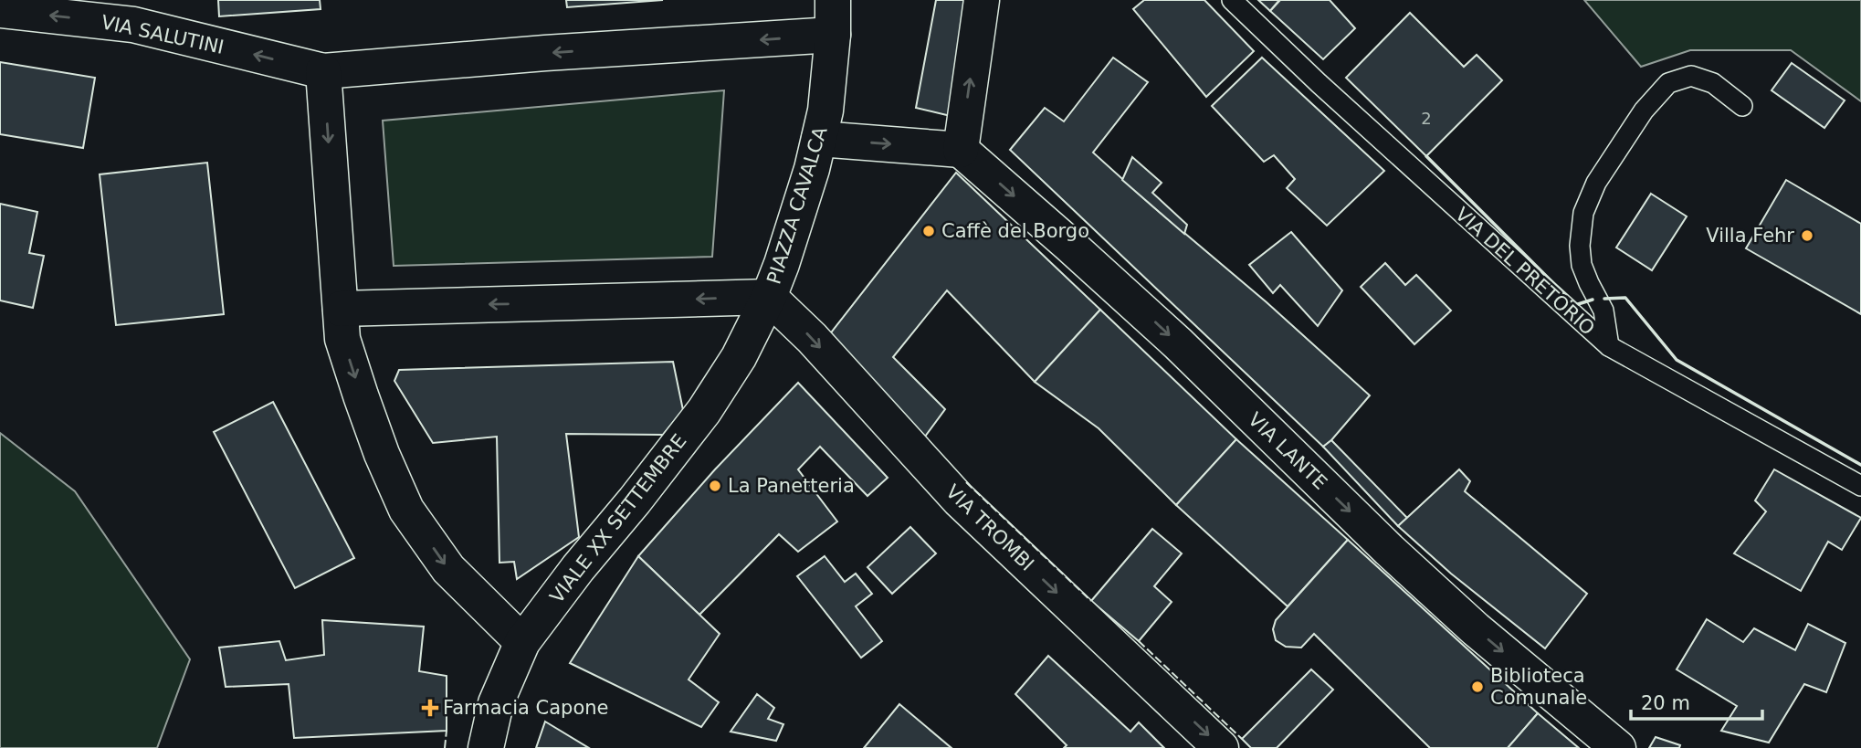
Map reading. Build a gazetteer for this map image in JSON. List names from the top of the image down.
{
  "streets": {
    "street": [
      "VIA SALUTINI",
      "PIAZZA CAVALCA",
      "VIA LANTE",
      "VIALE XX SETTEMBRE",
      "VIA TROMBI"
    ],
    "lane": ["VIA DEL PRETORIO"]
  },
  "crossings": [
    ["PIAZZA CAVALCA", "VIALE XX SETTEMBRE"],
    ["PIAZZA CAVALCA", "VIA TROMBI"],
    ["VIALE XX SETTEMBRE", "VIA TROMBI"]
  ],
  "one_way": ["VIA SALUTINI", "VIA LANTE", "VIA TROMBI"],
  "places": {
    "other": [
      "Caffè del Borgo",
      "Villa Fehr",
      "La Panetteria",
      "Biblioteca Comunale"
    ],
    "health": ["Farmacia Capone"]
  },
  "house_numbers": ["2"],
  "scale_bar": "20 m"
}
